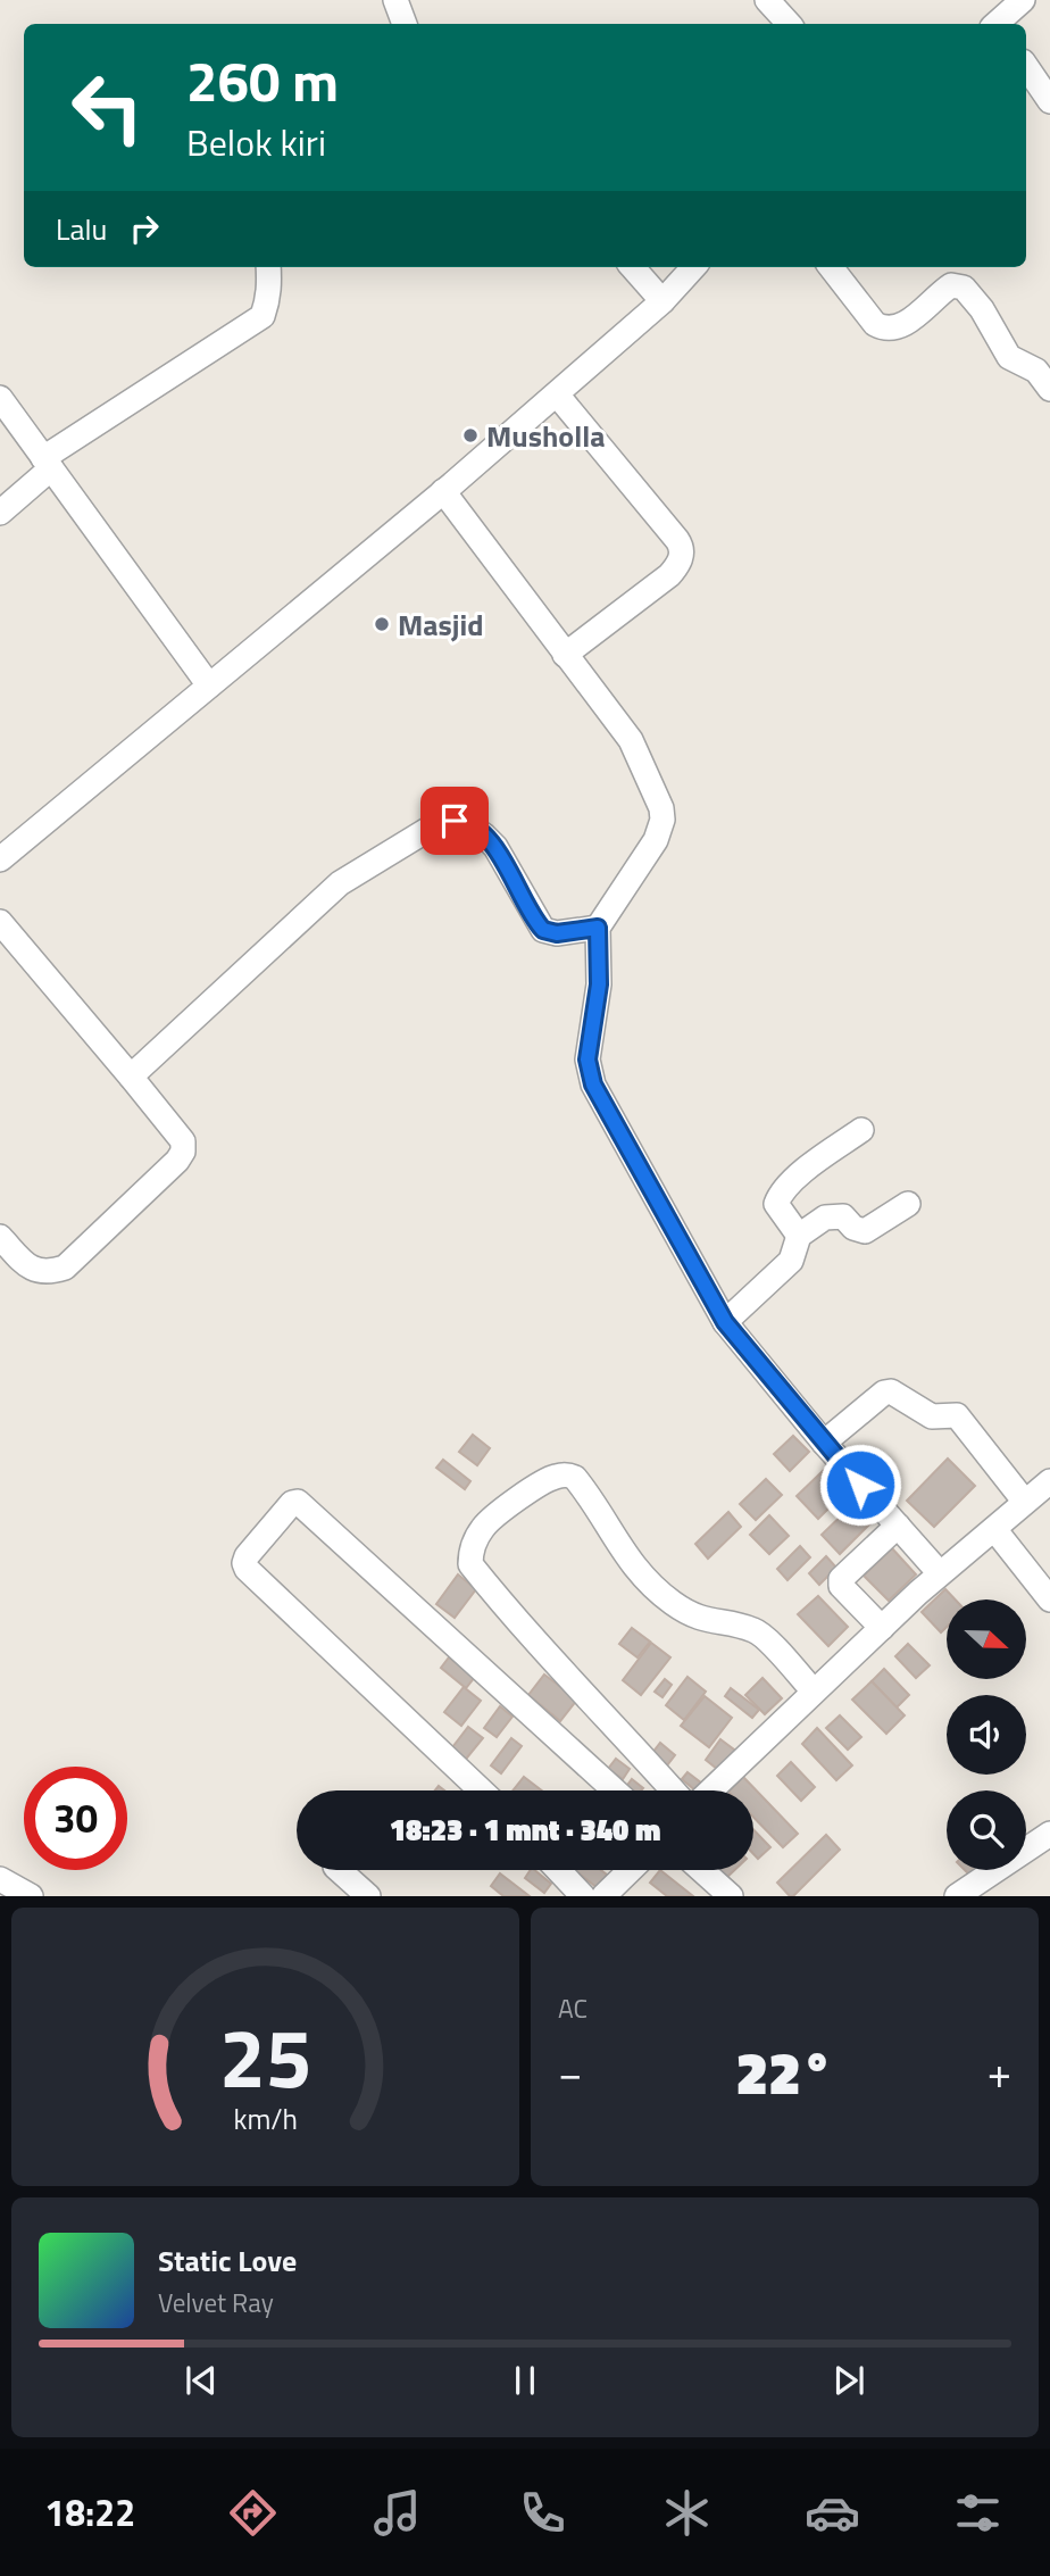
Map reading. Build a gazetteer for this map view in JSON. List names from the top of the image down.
{
  "places": ["Musholla", "Masjid"],
  "north": "right",
  "page": {
    "turn": ["260 m", "Belok kiri"],
    "then": "Lalu",
    "limit": "30",
    "trip": "18:23 · 1 mnt · 340 m",
    "tile": "AC",
    "heat": ["−", "22°", "+"],
    "song": ["Static Love", "Velvet Ray"],
    "tabs": "18:22",
    "gauge": ["25", "km/h"]
  }
}
